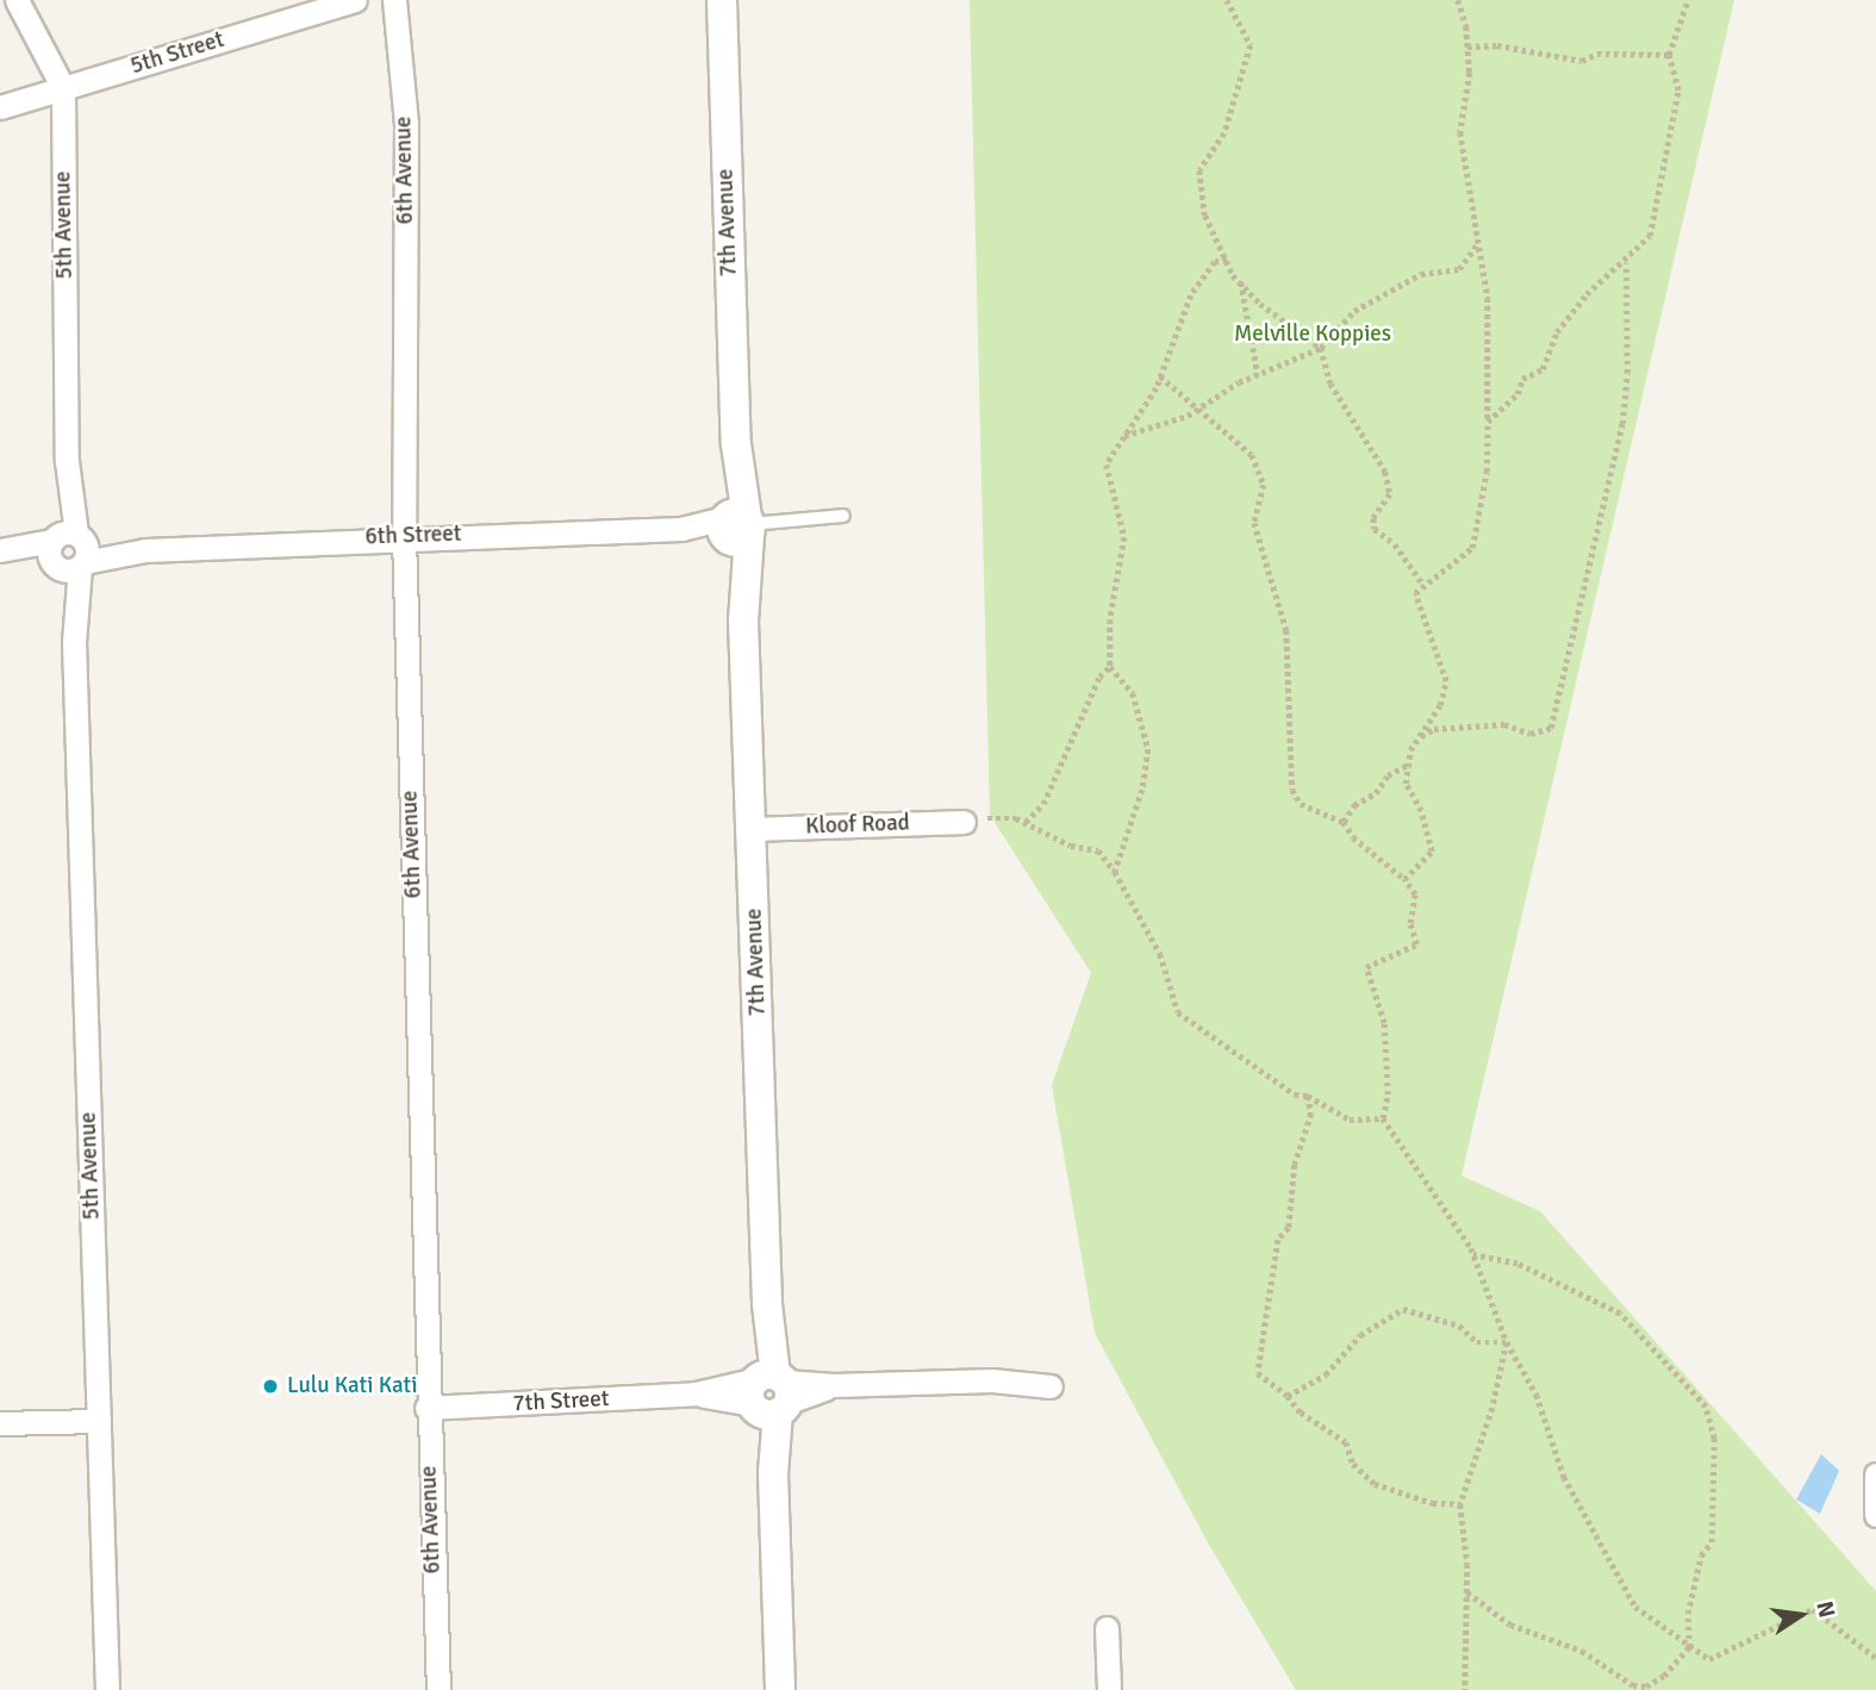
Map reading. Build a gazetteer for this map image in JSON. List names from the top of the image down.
{
  "streets": {
    "street": [
      "5th Street",
      "6th Avenue",
      "7th Avenue",
      "5th Avenue",
      "6th Street",
      "Kloof Road",
      "7th Street"
    ]
  },
  "crossings": [
    ["5th Street", "5th Avenue"],
    ["6th Avenue", "6th Street"],
    ["6th Avenue", "7th Street"],
    ["7th Avenue", "6th Street"],
    ["7th Avenue", "Kloof Road"],
    ["7th Avenue", "7th Street"],
    ["5th Avenue", "6th Street"]
  ],
  "parks": ["Melville Koppies"],
  "places": ["Lulu Kati Kati"],
  "north": "right"
}
